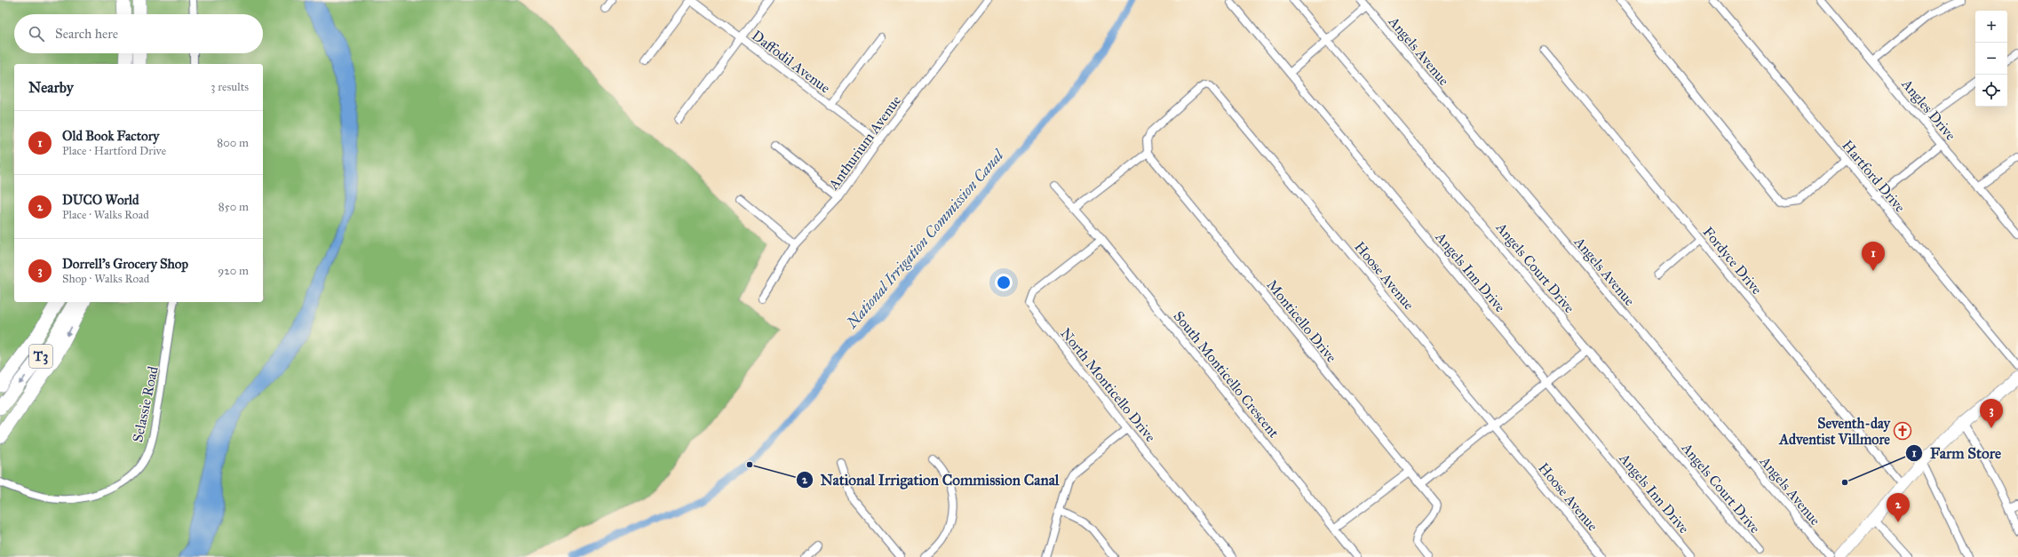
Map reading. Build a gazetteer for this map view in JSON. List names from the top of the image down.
{
  "streets": {
    "highway": ["T3"],
    "street": [
      "Angels Avenue",
      "Daffodil Avenue",
      "Angles Drive",
      "Anthurium Avenue",
      "Hartford Drive",
      "Fordyce Drive",
      "Angels Court Drive",
      "Angels Inn Drive",
      "Hoose Avenue",
      "Monticello Drive",
      "South Monticello Crescent",
      "North Monticello Drive",
      "Selassie Road"
    ]
  },
  "crossings": [
    ["Daffodil Avenue", "Anthurium Avenue"],
    ["Hoose Avenue", "Monticello Drive"],
    ["South Monticello Crescent", "North Monticello Drive"]
  ],
  "water": ["National Irrigation Commission Canal"],
  "places": {
    "church": ["Seventh-day Adventist Villmore"],
    "other": ["National Irrigation Commission Canal", "Farm Store"]
  },
  "page": {
    "map_buttons": ["+", "−"],
    "search": "Search here",
    "heading": ["Nearby", "3 results"],
    "list": [
      {
        "mark": "1",
        "name": "Old Book Factory",
        "note": "Place · Hartford Drive",
        "value": "800 m"
      },
      {
        "mark": "2",
        "name": "DUCO World",
        "note": "Place · Walks Road",
        "value": "850 m"
      },
      {
        "mark": "3",
        "name": "Dorrell's Grocery Shop",
        "note": "Shop · Walks Road",
        "value": "920 m"
      }
    ],
    "pins": ["1", "3", "2"]
  }
}
